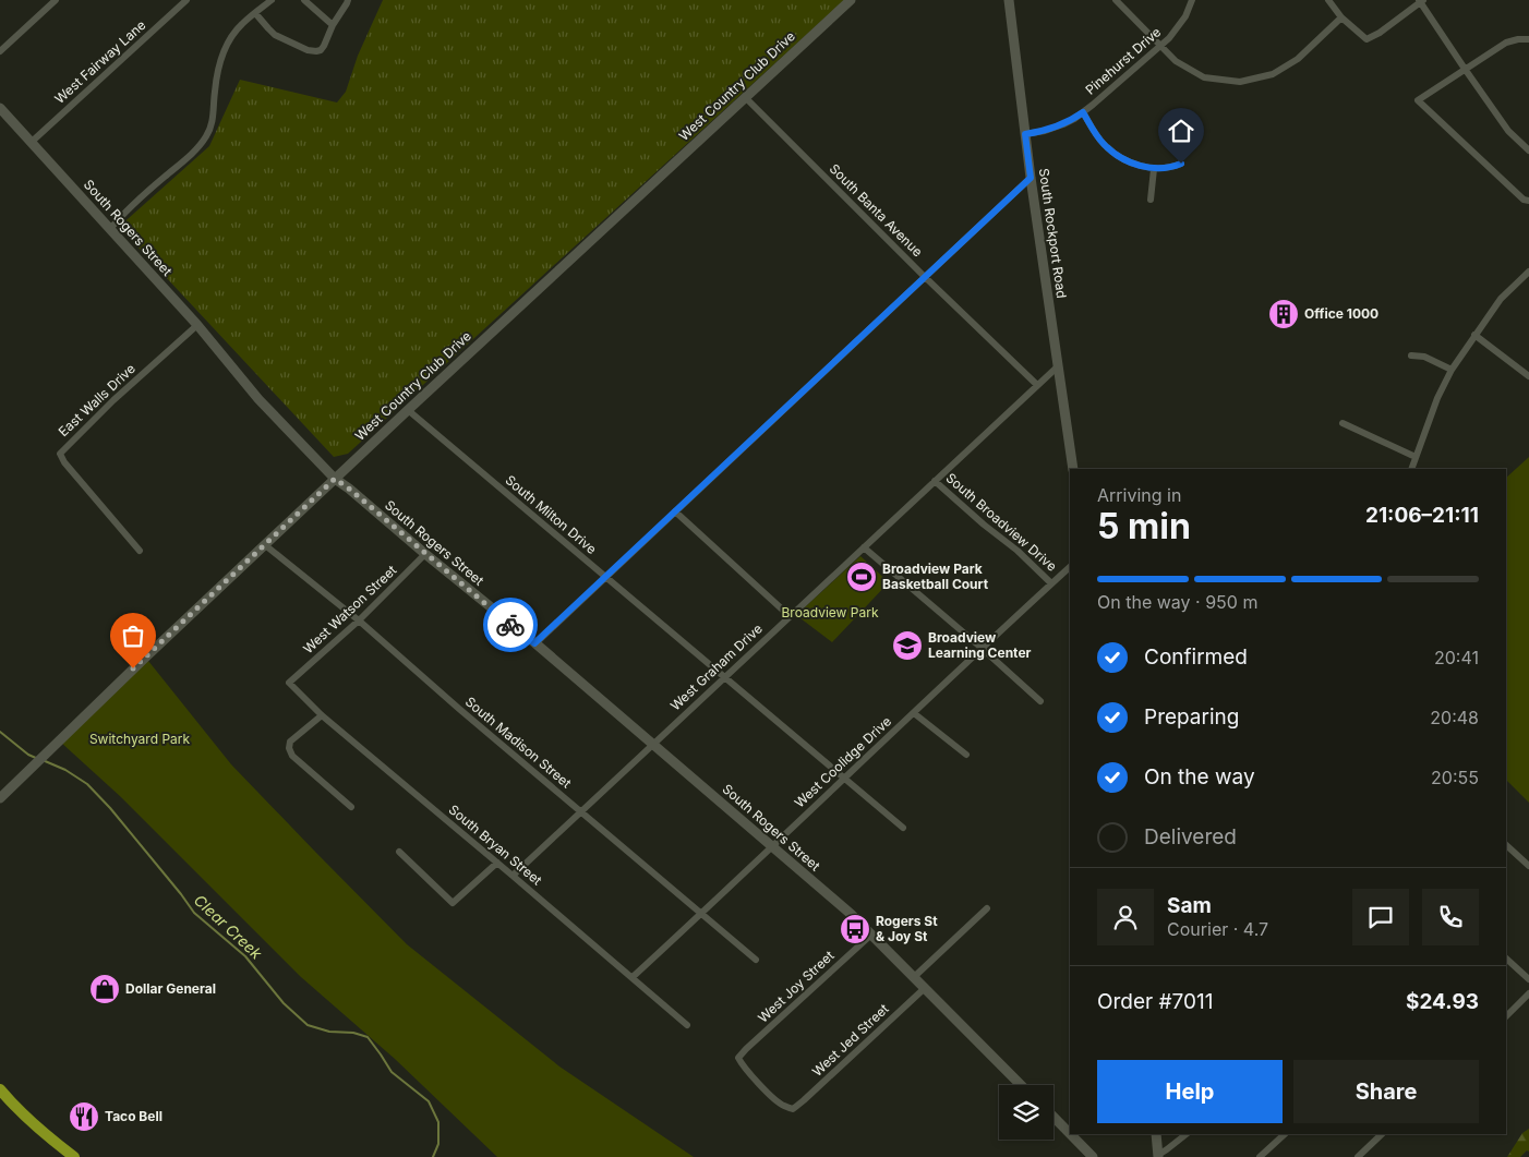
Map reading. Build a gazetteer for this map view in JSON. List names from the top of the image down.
{
  "streets": {
    "street": [
      "Pinehurst Drive",
      "West Fairway Lane",
      "West Country Club Drive",
      "South Banta Avenue",
      "South Rogers Street",
      "South Rockport Road",
      "East Walls Drive",
      "South Milton Drive",
      "South Broadview Drive",
      "West Watson Street",
      "West Graham Drive",
      "South Madison Street",
      "West Coolidge Drive",
      "South Bryan Street",
      "West Joy Street",
      "West Jed Street"
    ]
  },
  "crossings": [
    ["Pinehurst Drive", "South Rockport Road"],
    ["West Fairway Lane", "South Rogers Street"],
    ["West Country Club Drive", "South Banta Avenue"],
    ["West Country Club Drive", "South Rogers Street"],
    ["West Country Club Drive", "South Milton Drive"],
    ["West Country Club Drive", "South Madison Street"],
    ["South Banta Avenue", "West Graham Drive"],
    ["South Rogers Street", "East Walls Drive"],
    ["South Rogers Street", "West Watson Street"],
    ["South Rogers Street", "West Graham Drive"],
    ["South Rogers Street", "West Coolidge Drive"],
    ["South Rogers Street", "West Joy Street"],
    ["South Rogers Street", "West Jed Street"],
    ["South Rockport Road", "West Graham Drive"],
    ["South Milton Drive", "West Graham Drive"],
    ["South Milton Drive", "West Coolidge Drive"],
    ["South Broadview Drive", "West Graham Drive"],
    ["South Broadview Drive", "West Coolidge Drive"],
    ["West Watson Street", "South Madison Street"],
    ["West Watson Street", "South Bryan Street"],
    ["West Graham Drive", "South Madison Street"],
    ["West Graham Drive", "South Bryan Street"],
    ["South Madison Street", "West Coolidge Drive"],
    ["West Coolidge Drive", "South Bryan Street"],
    ["West Joy Street", "West Jed Street"]
  ],
  "water": ["Clear Creek"],
  "parks": ["Broadview Park", "Switchyard Park"],
  "places": {
    "building": ["Office 1000"],
    "sports": ["Broadview Park Basketball Court"],
    "school or university": ["Broadview Learning Center"],
    "bus stop": ["Rogers St & Joy St"],
    "shop": ["Dollar General"],
    "restaurant": ["Taco Bell"]
  },
  "page": {
    "heading": ["5 min", "Arriving in", "21:06–21:11"],
    "panel": [
      "Sam",
      "Courier · 4.7",
      "Order #7011",
      "$24.93"
    ],
    "bar": "On the way · 950 m",
    "list": [
      ["Confirmed", "20:41"],
      ["Preparing", "20:48"],
      ["On the way", "20:55"],
      "Delivered"
    ],
    "buttons": ["Help", "Share"]
  }
}
